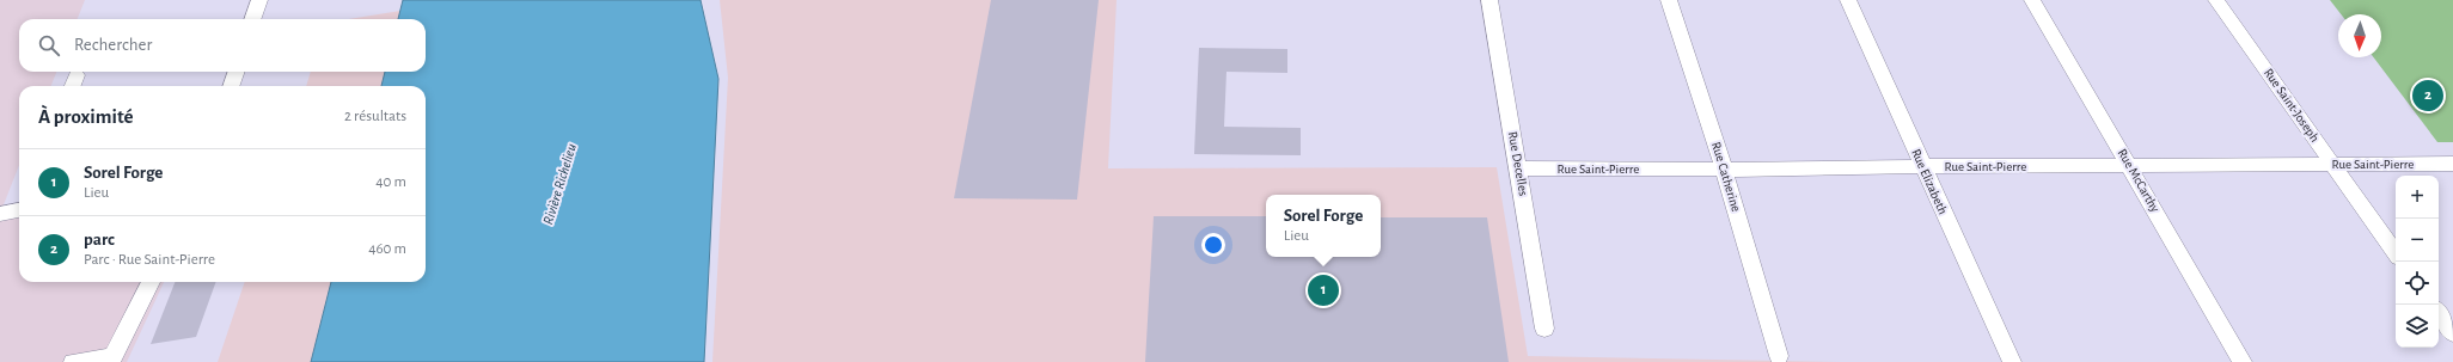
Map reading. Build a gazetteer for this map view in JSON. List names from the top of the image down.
{
  "streets": {
    "street": [
      "Rue Saint-Joseph",
      "Rue Decelles",
      "Rue Saint-Pierre",
      "Rue Catherine",
      "Rue McCarthy",
      "Rue Elizabeth"
    ]
  },
  "crossings": [
    ["Rue Saint-Joseph", "Rue Saint-Pierre"],
    ["Rue Decelles", "Rue Saint-Pierre"],
    ["Rue Saint-Pierre", "Rue Catherine"],
    ["Rue Saint-Pierre", "Rue McCarthy"],
    ["Rue Saint-Pierre", "Rue Elizabeth"]
  ],
  "water": ["Rivière Richelieu"],
  "north": "bottom",
  "page": {
    "search": "Rechercher",
    "pins": ["2", "1"],
    "heading": ["À proximité", "2 résultats"],
    "list": [
      {
        "mark": "1",
        "name": "Sorel Forge",
        "note": "Lieu",
        "value": "40 m"
      },
      {
        "mark": "2",
        "name": "parc",
        "note": "Parc · Rue Saint-Pierre",
        "value": "460 m"
      }
    ],
    "map_buttons": ["+", "−"],
    "popup": ["Sorel Forge", "Lieu"]
  }
}
